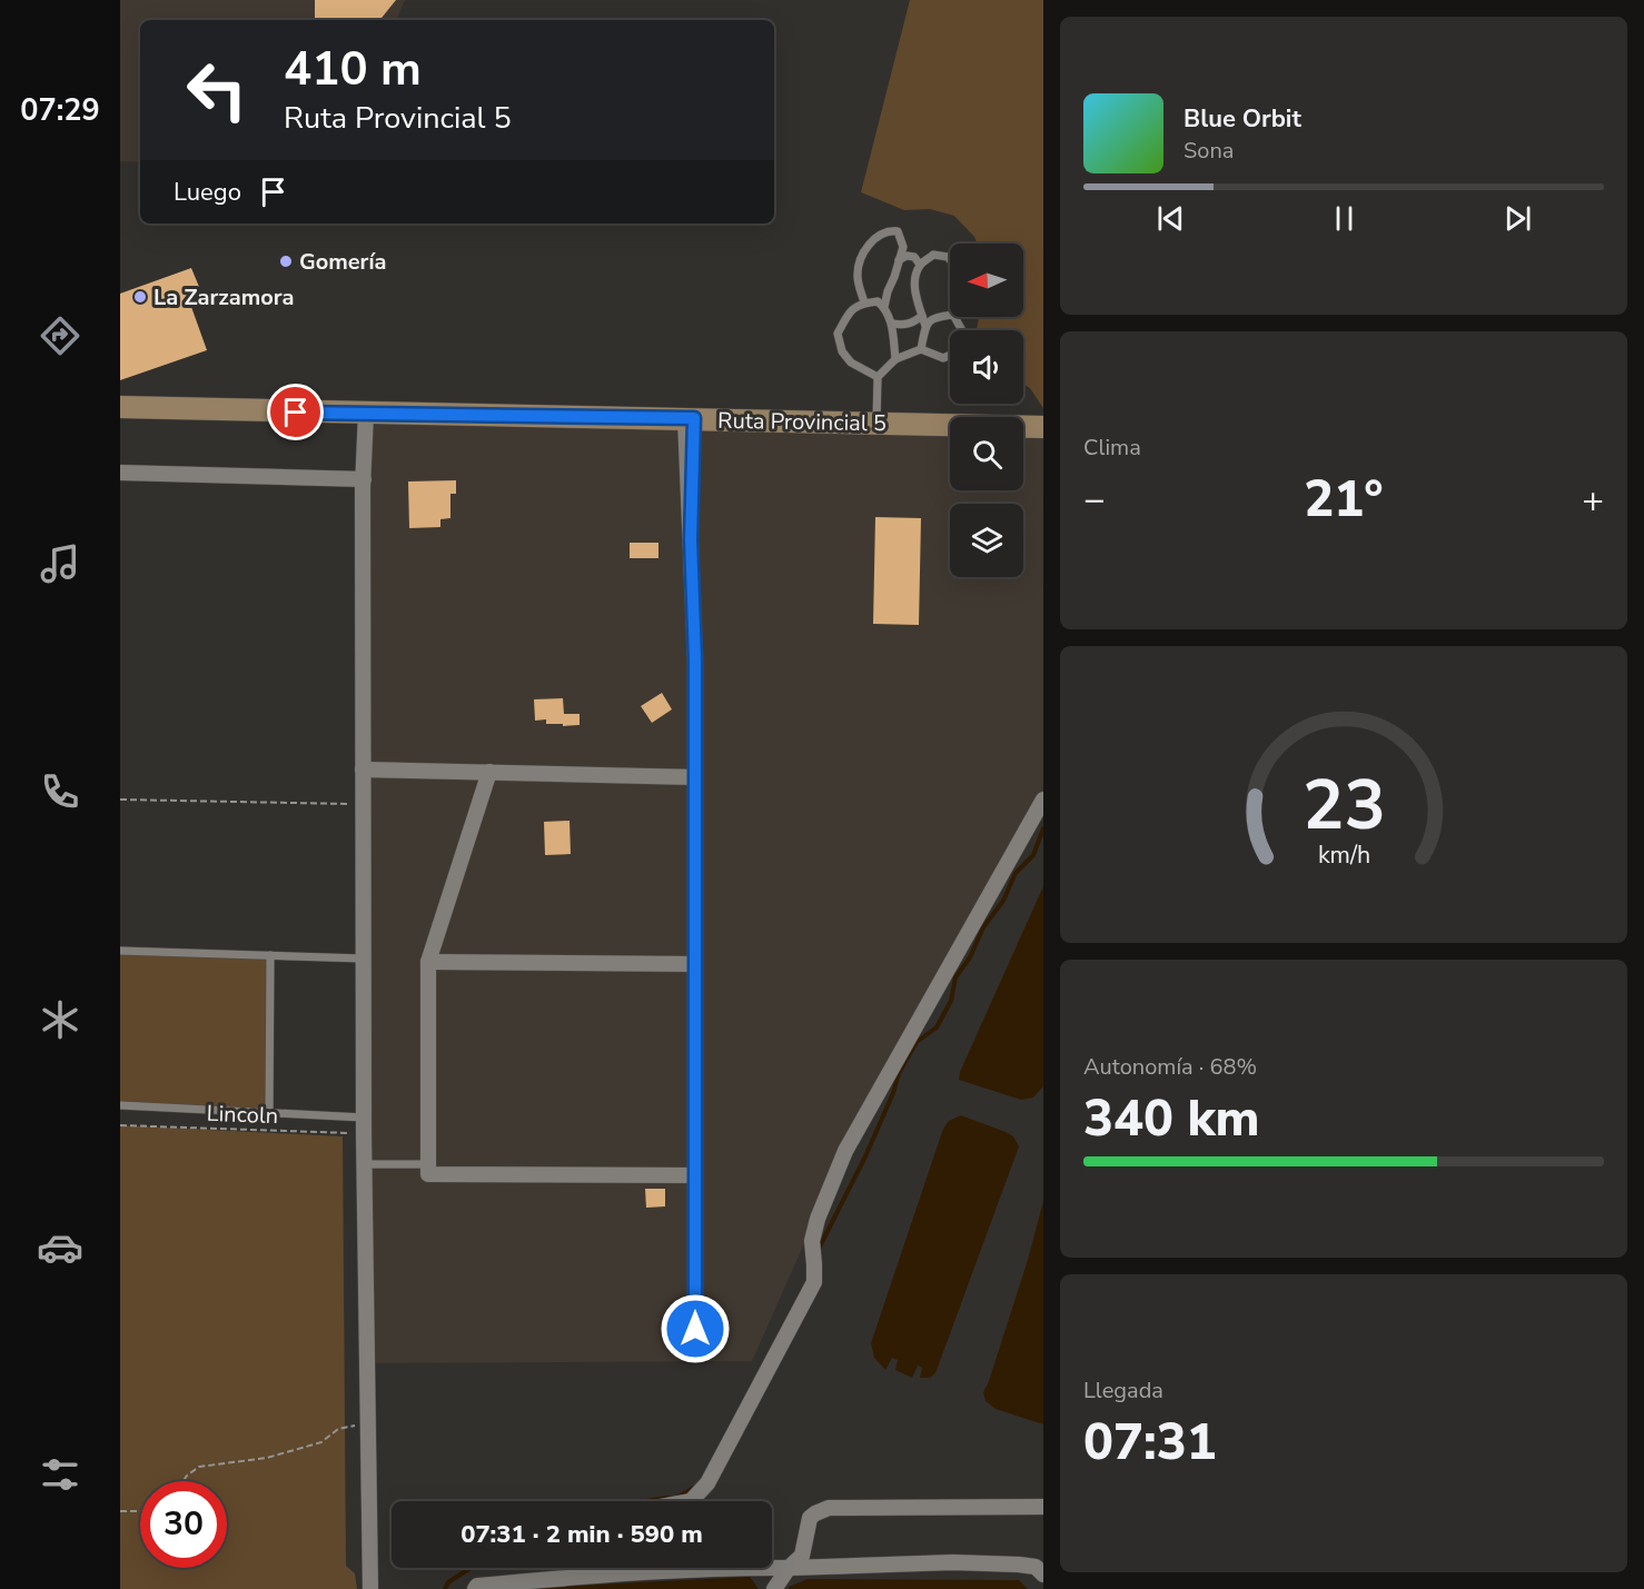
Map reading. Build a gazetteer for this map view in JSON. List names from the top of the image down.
{
  "streets": {
    "main road": ["Ruta Provincial 5"],
    "path": ["Lincoln"]
  },
  "places": ["Gomería", "La Zarzamora"],
  "north": "left",
  "page": {
    "tabs": "07:29",
    "turn": ["410 m", "Ruta Provincial 5"],
    "song": ["Blue Orbit", "Sona"],
    "then": "Luego",
    "tile": [
      "Clima",
      ["Autonomía · 68%", "340 km"],
      ["Llegada", "07:31"]
    ],
    "heat": ["−", "21°", "+"],
    "limit": "30",
    "trip": "07:31 · 2 min · 590 m",
    "gauge": ["23", "km/h"]
  }
}
